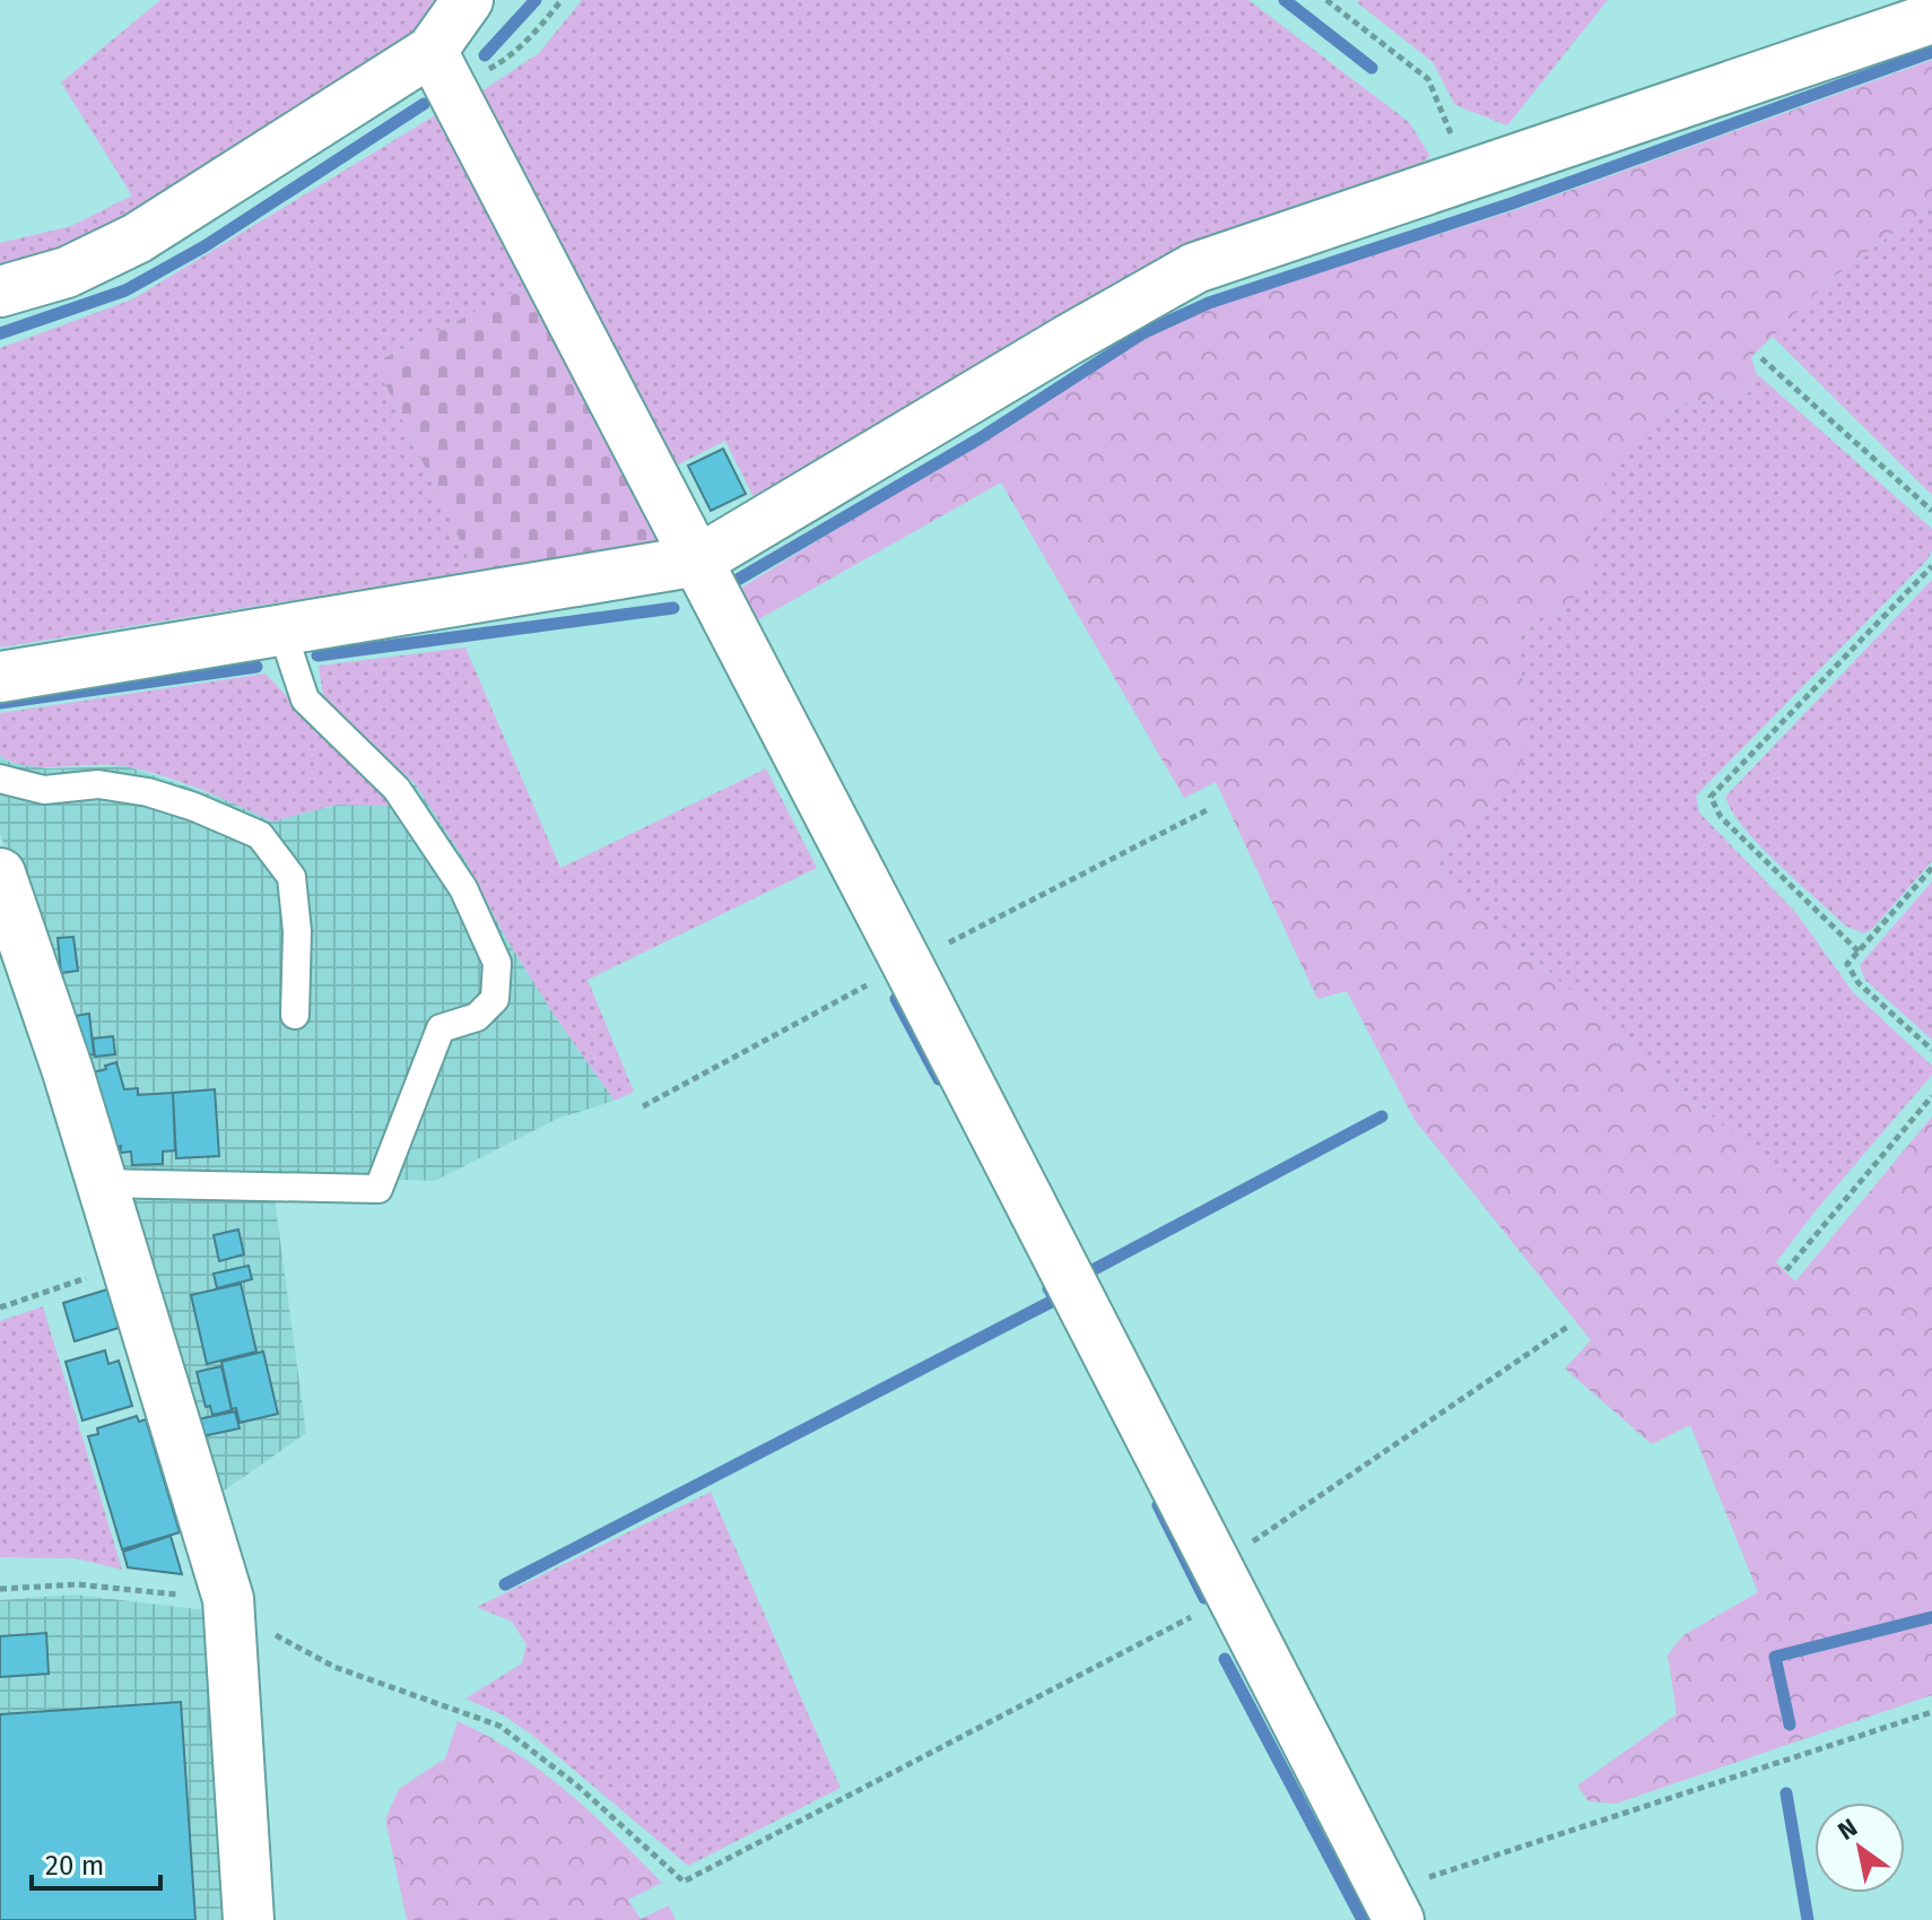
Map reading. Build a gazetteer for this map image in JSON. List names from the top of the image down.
{
  "scale_bar": "20 m",
  "north": "top left"
}
